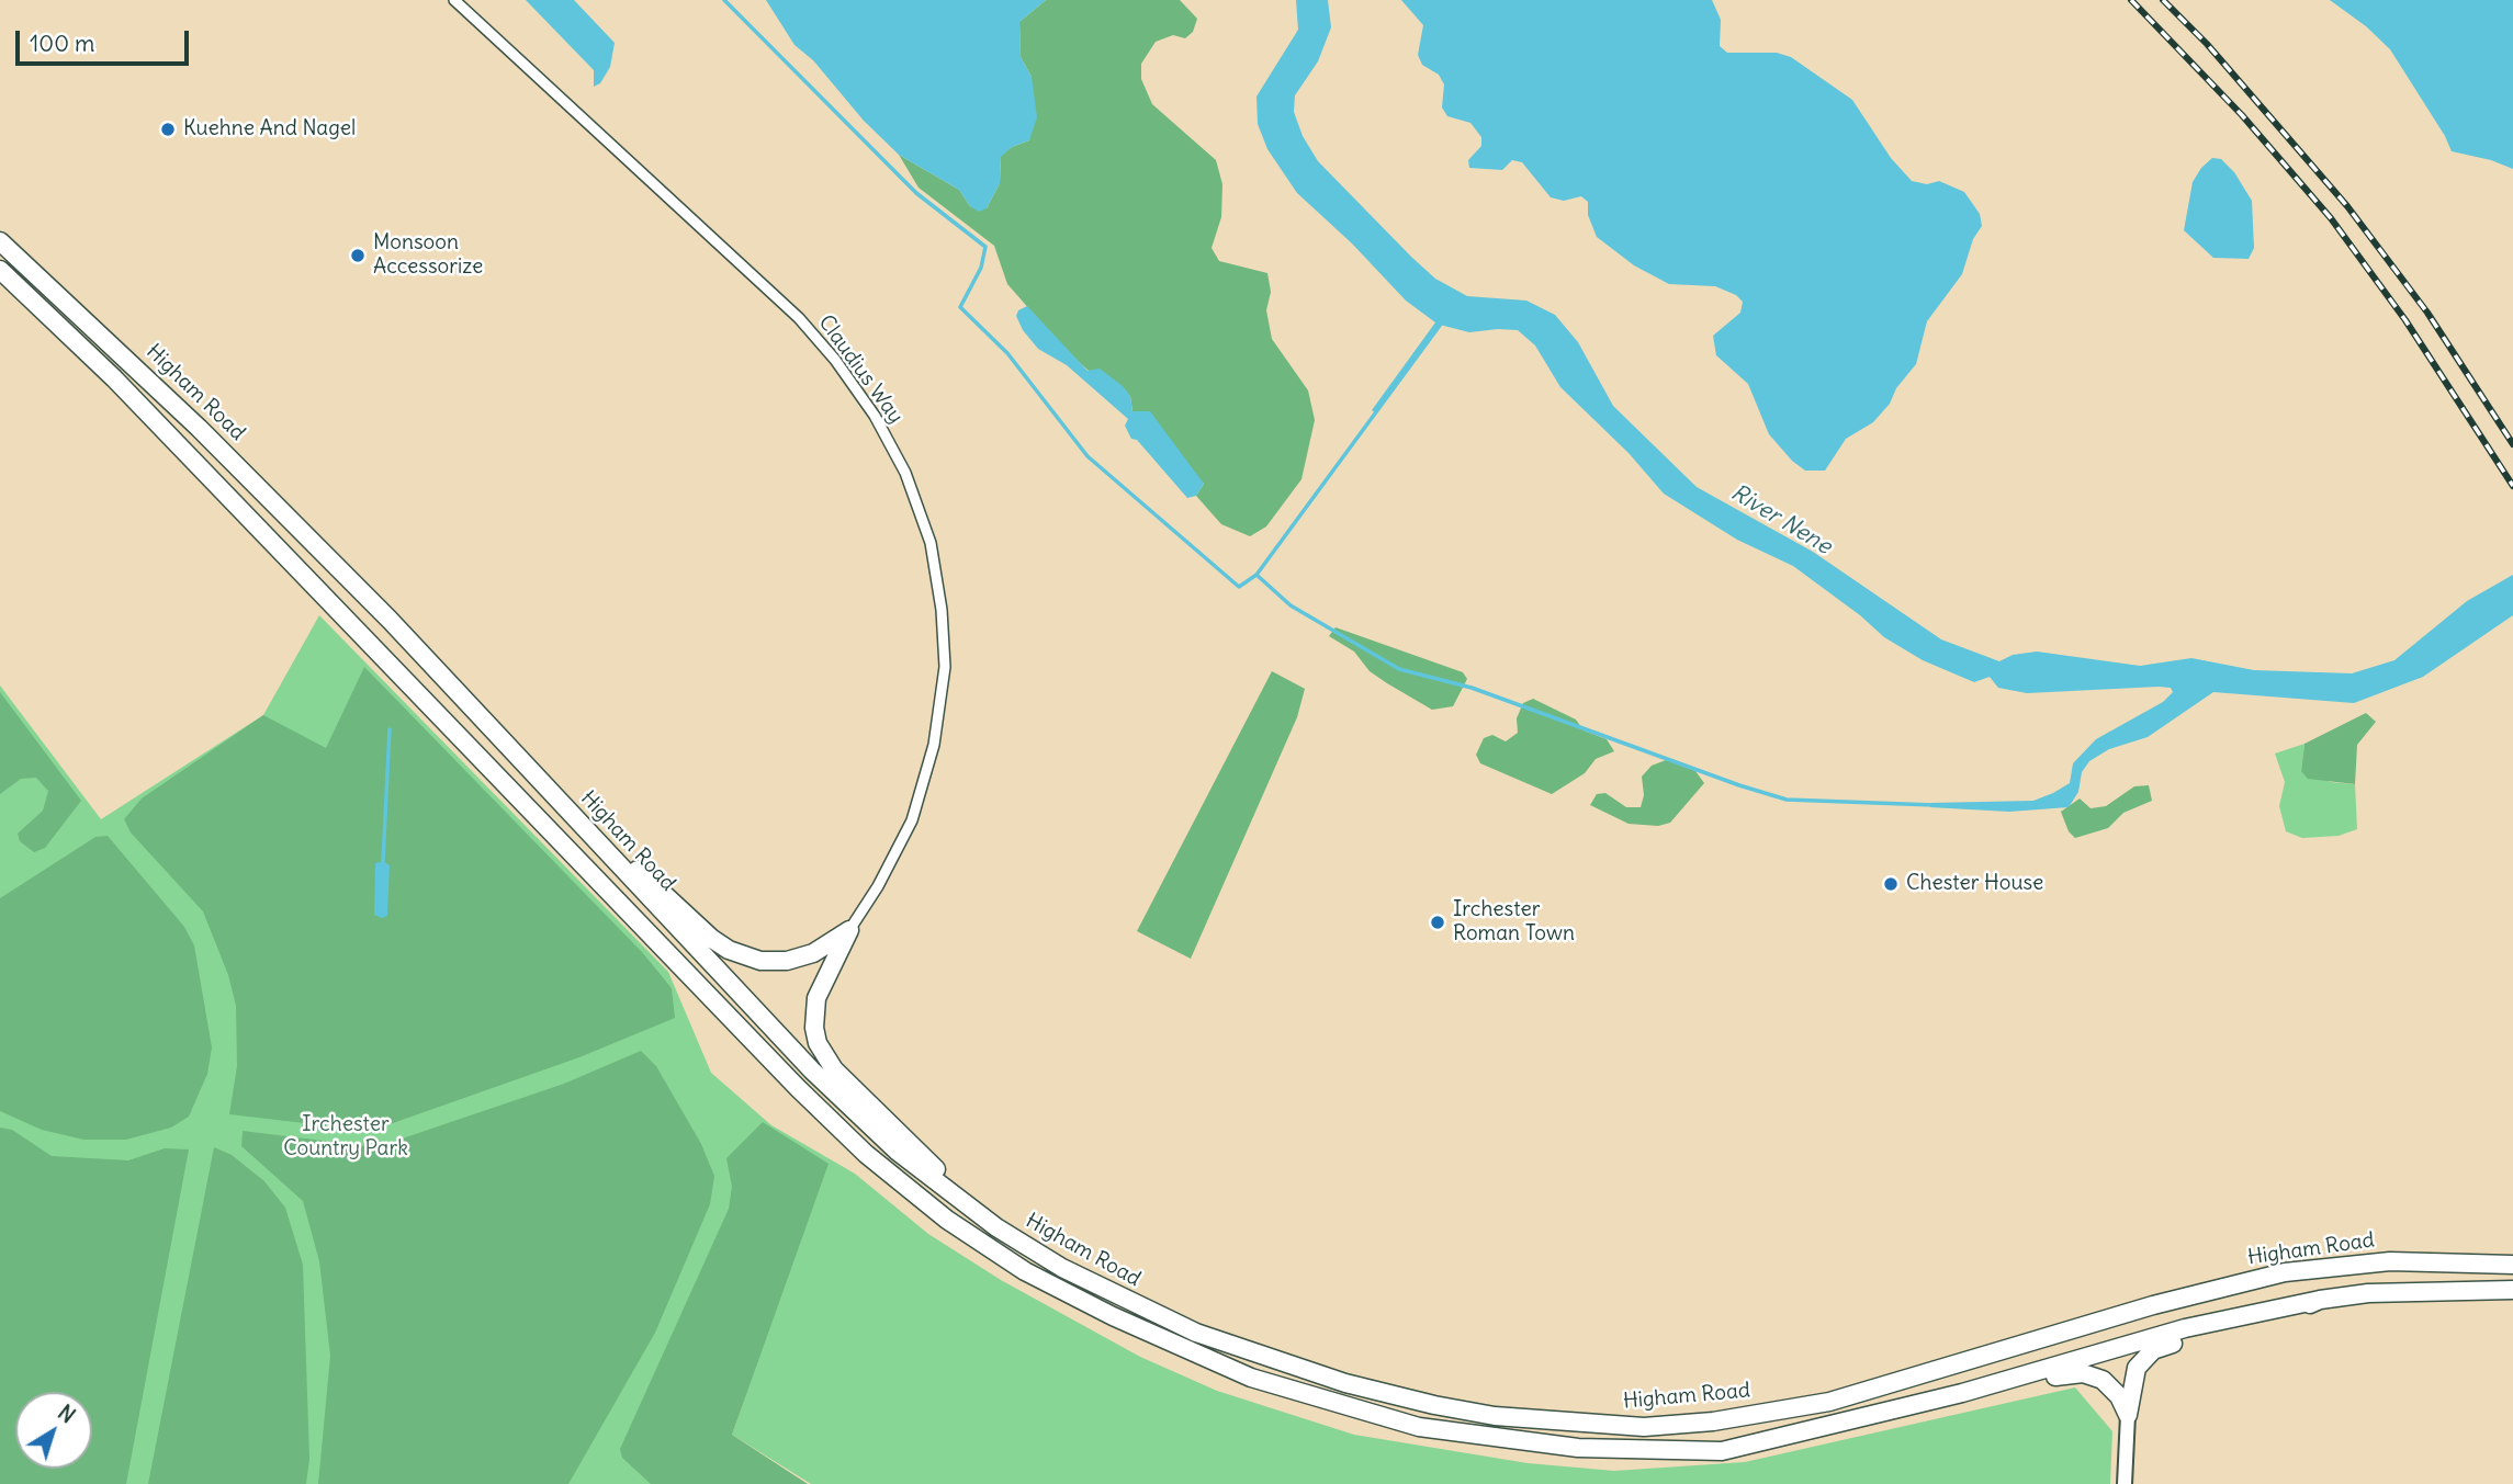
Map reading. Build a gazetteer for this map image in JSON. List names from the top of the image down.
{
  "streets": {
    "highway": ["Higham Road"],
    "street": ["Claudius Way"]
  },
  "water": ["River Nene"],
  "parks": ["Irchester Country Park"],
  "places": [
    "Kuehne And Nagel",
    "Monsoon Accessorize",
    "Chester House",
    "Irchester Roman Town"
  ],
  "scale_bar": "100 m",
  "north": "top right"
}
